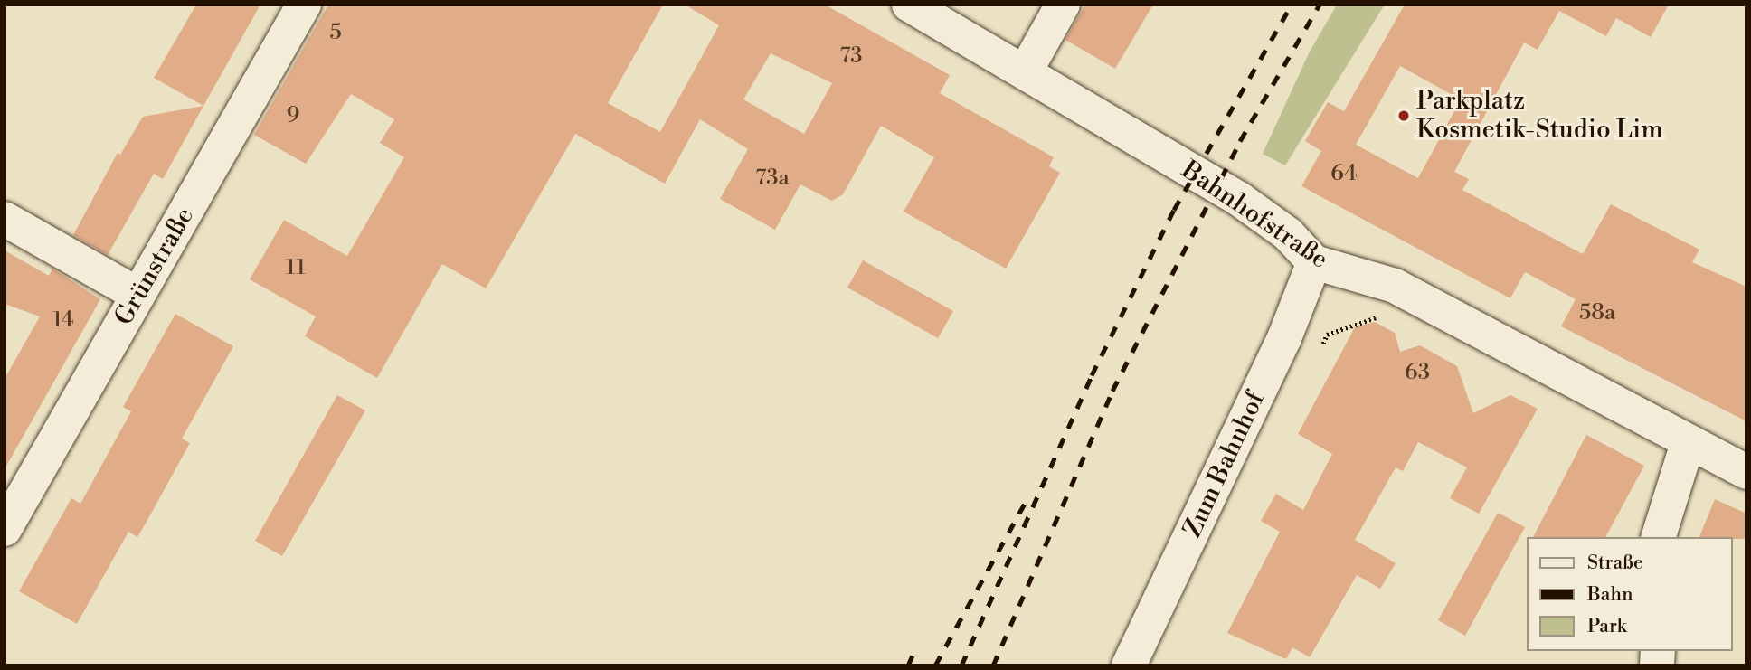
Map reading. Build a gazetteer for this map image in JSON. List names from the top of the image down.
{
  "streets": {
    "street": ["Bahnhofstraße", "Grünstraße", "Zum Bahnhof"]
  },
  "crossings": [
    ["Bahnhofstraße", "Zum Bahnhof"]
  ],
  "places": ["Parkplatz Kosmetik-Studio Lim"],
  "house_numbers": [
    "5",
    "73",
    "9",
    "64",
    "73a",
    "11",
    "58a",
    "14",
    "63"
  ],
  "legend": ["Straße", "Bahn", "Park"]
}
